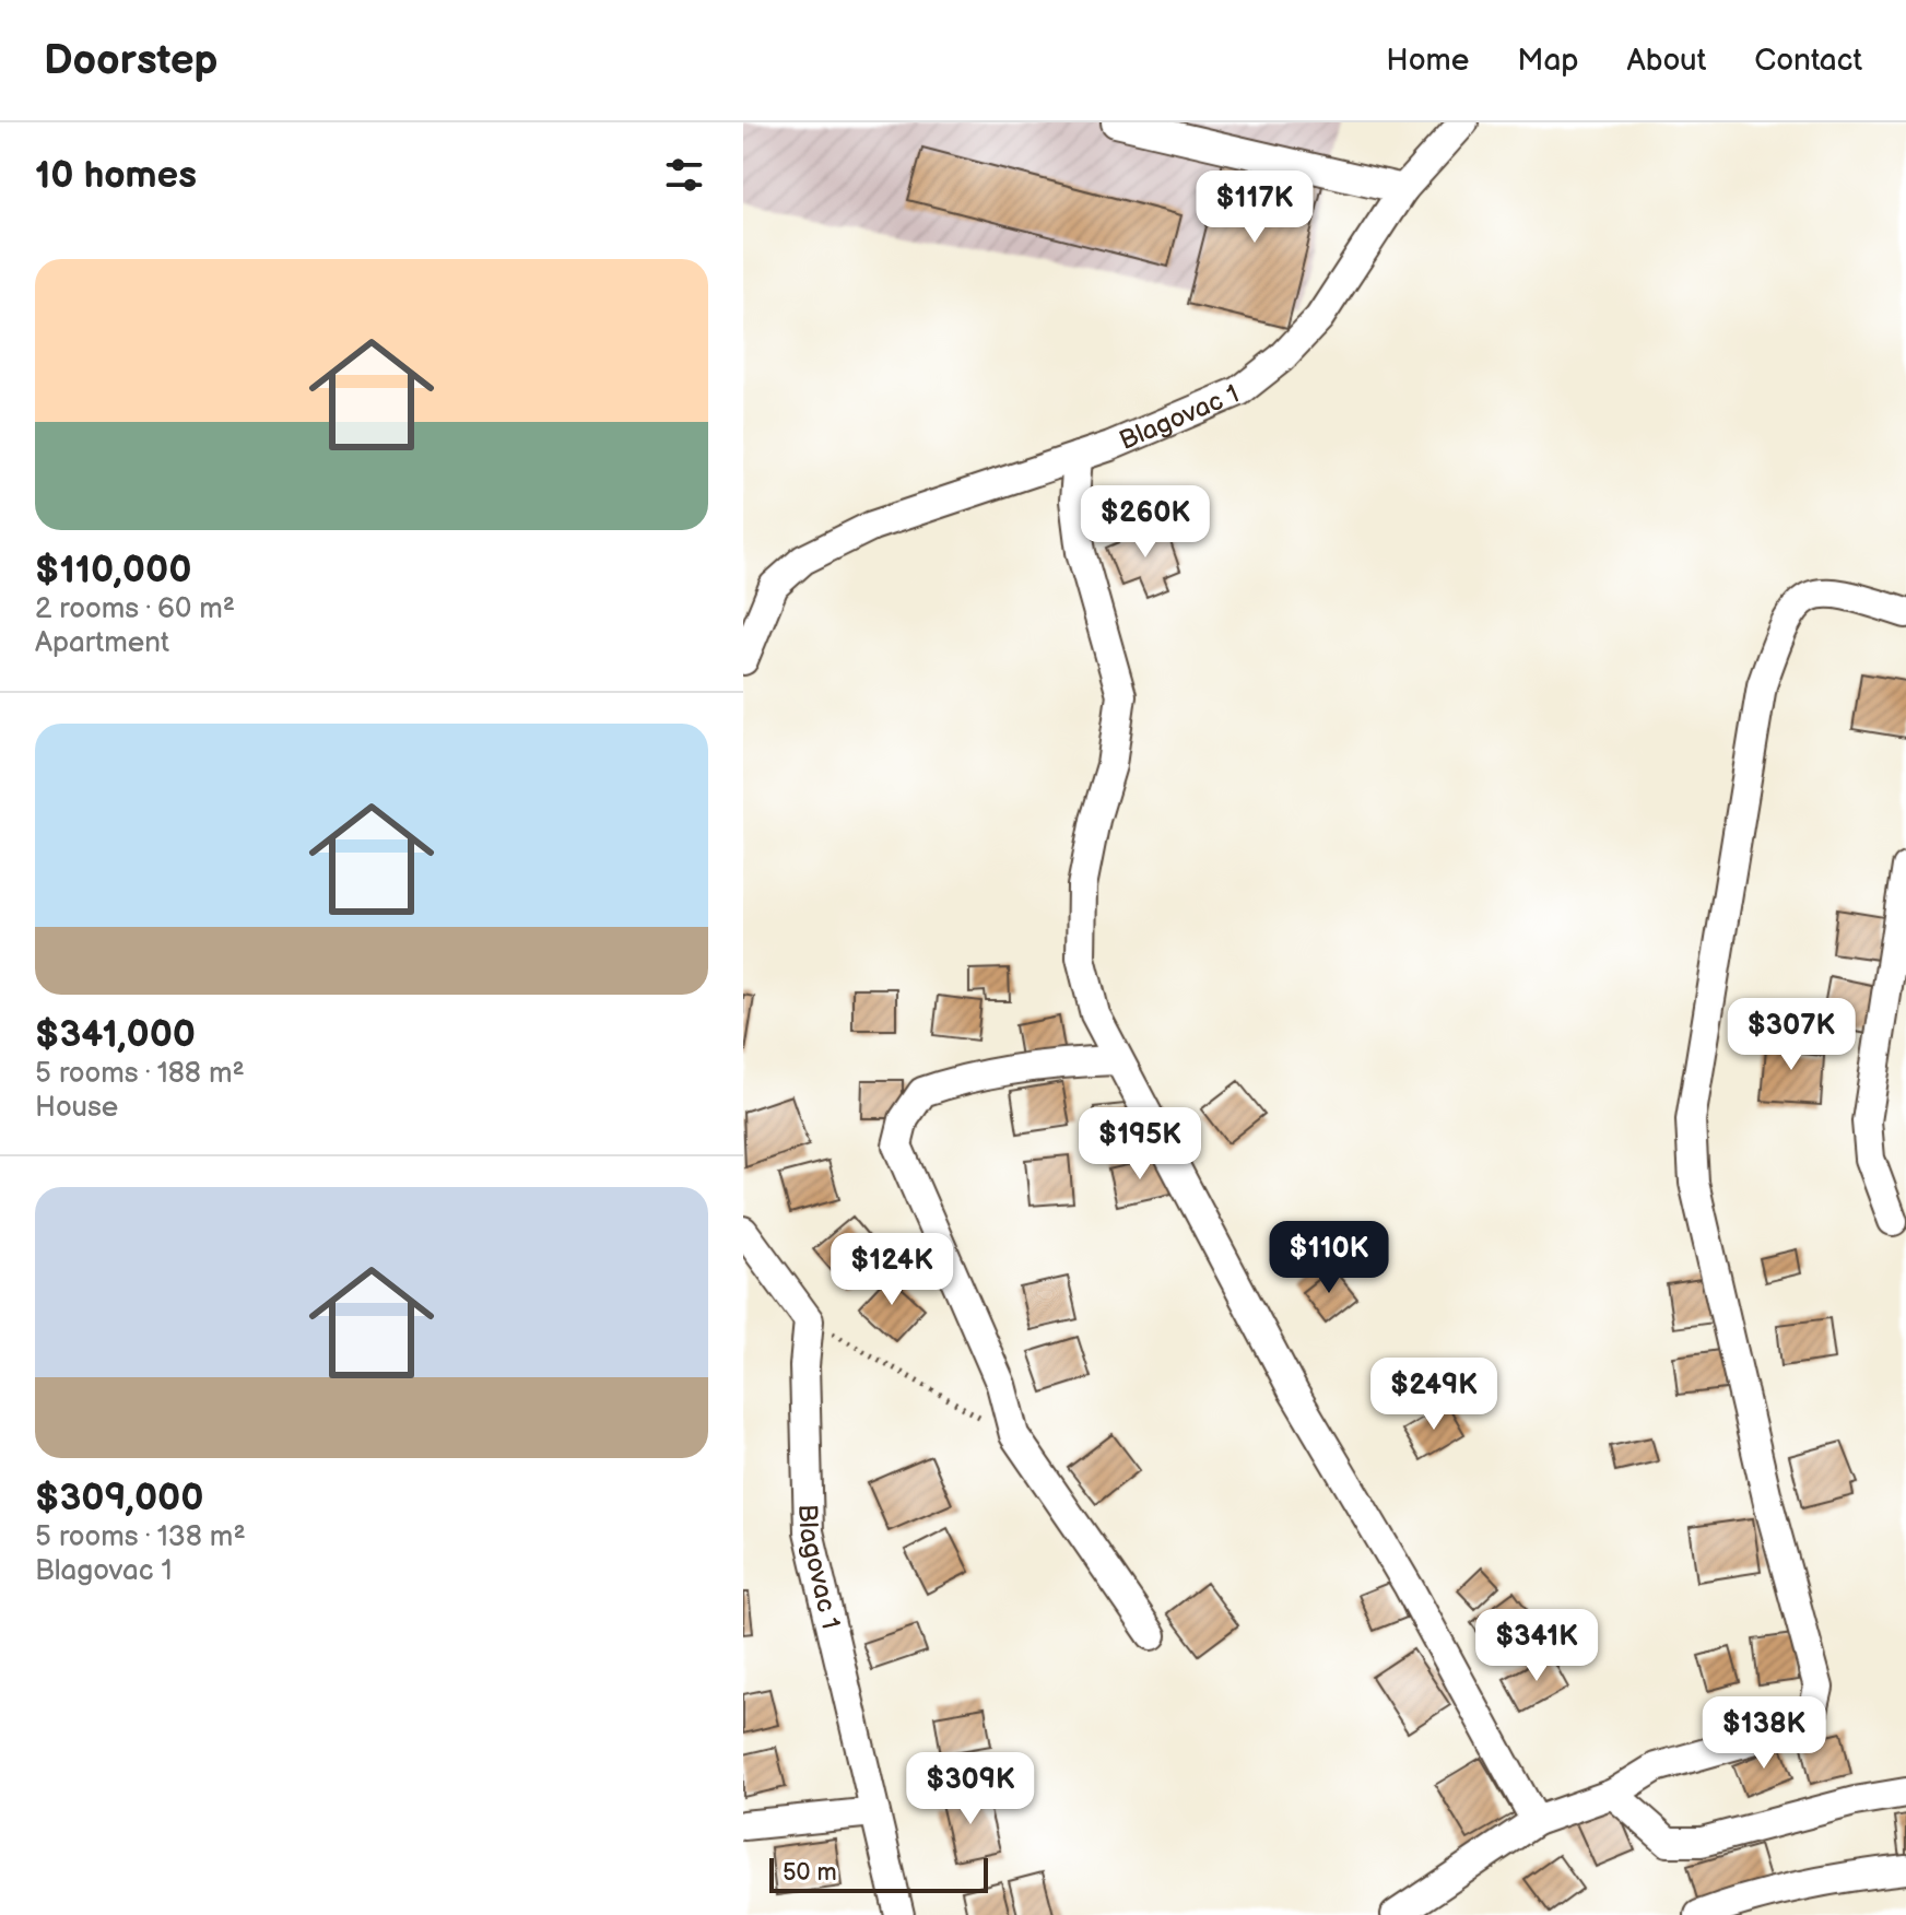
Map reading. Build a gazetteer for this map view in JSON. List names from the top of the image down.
{
  "streets": {
    "street": ["Blagovac 1"]
  },
  "scale_bar": "50 m",
  "page": {
    "header": "Doorstep",
    "nav": [
      "Home",
      "Map",
      "About",
      "Contact"
    ],
    "heading": "10 homes",
    "price": [
      "$117K",
      "$260K",
      "$307K",
      "$195K",
      "$110K",
      "$124K",
      "$249K",
      "$341K",
      "$138K",
      "$309K"
    ],
    "list": [
      {
        "name": "$110,000",
        "note": "2 rooms · 60 m² · Apartment"
      },
      {
        "name": "$341,000",
        "note": "5 rooms · 188 m² · House"
      },
      {
        "name": "$309,000",
        "note": "5 rooms · 138 m² · Blagovac 1"
      }
    ],
    "scale": "50 m"
  }
}
